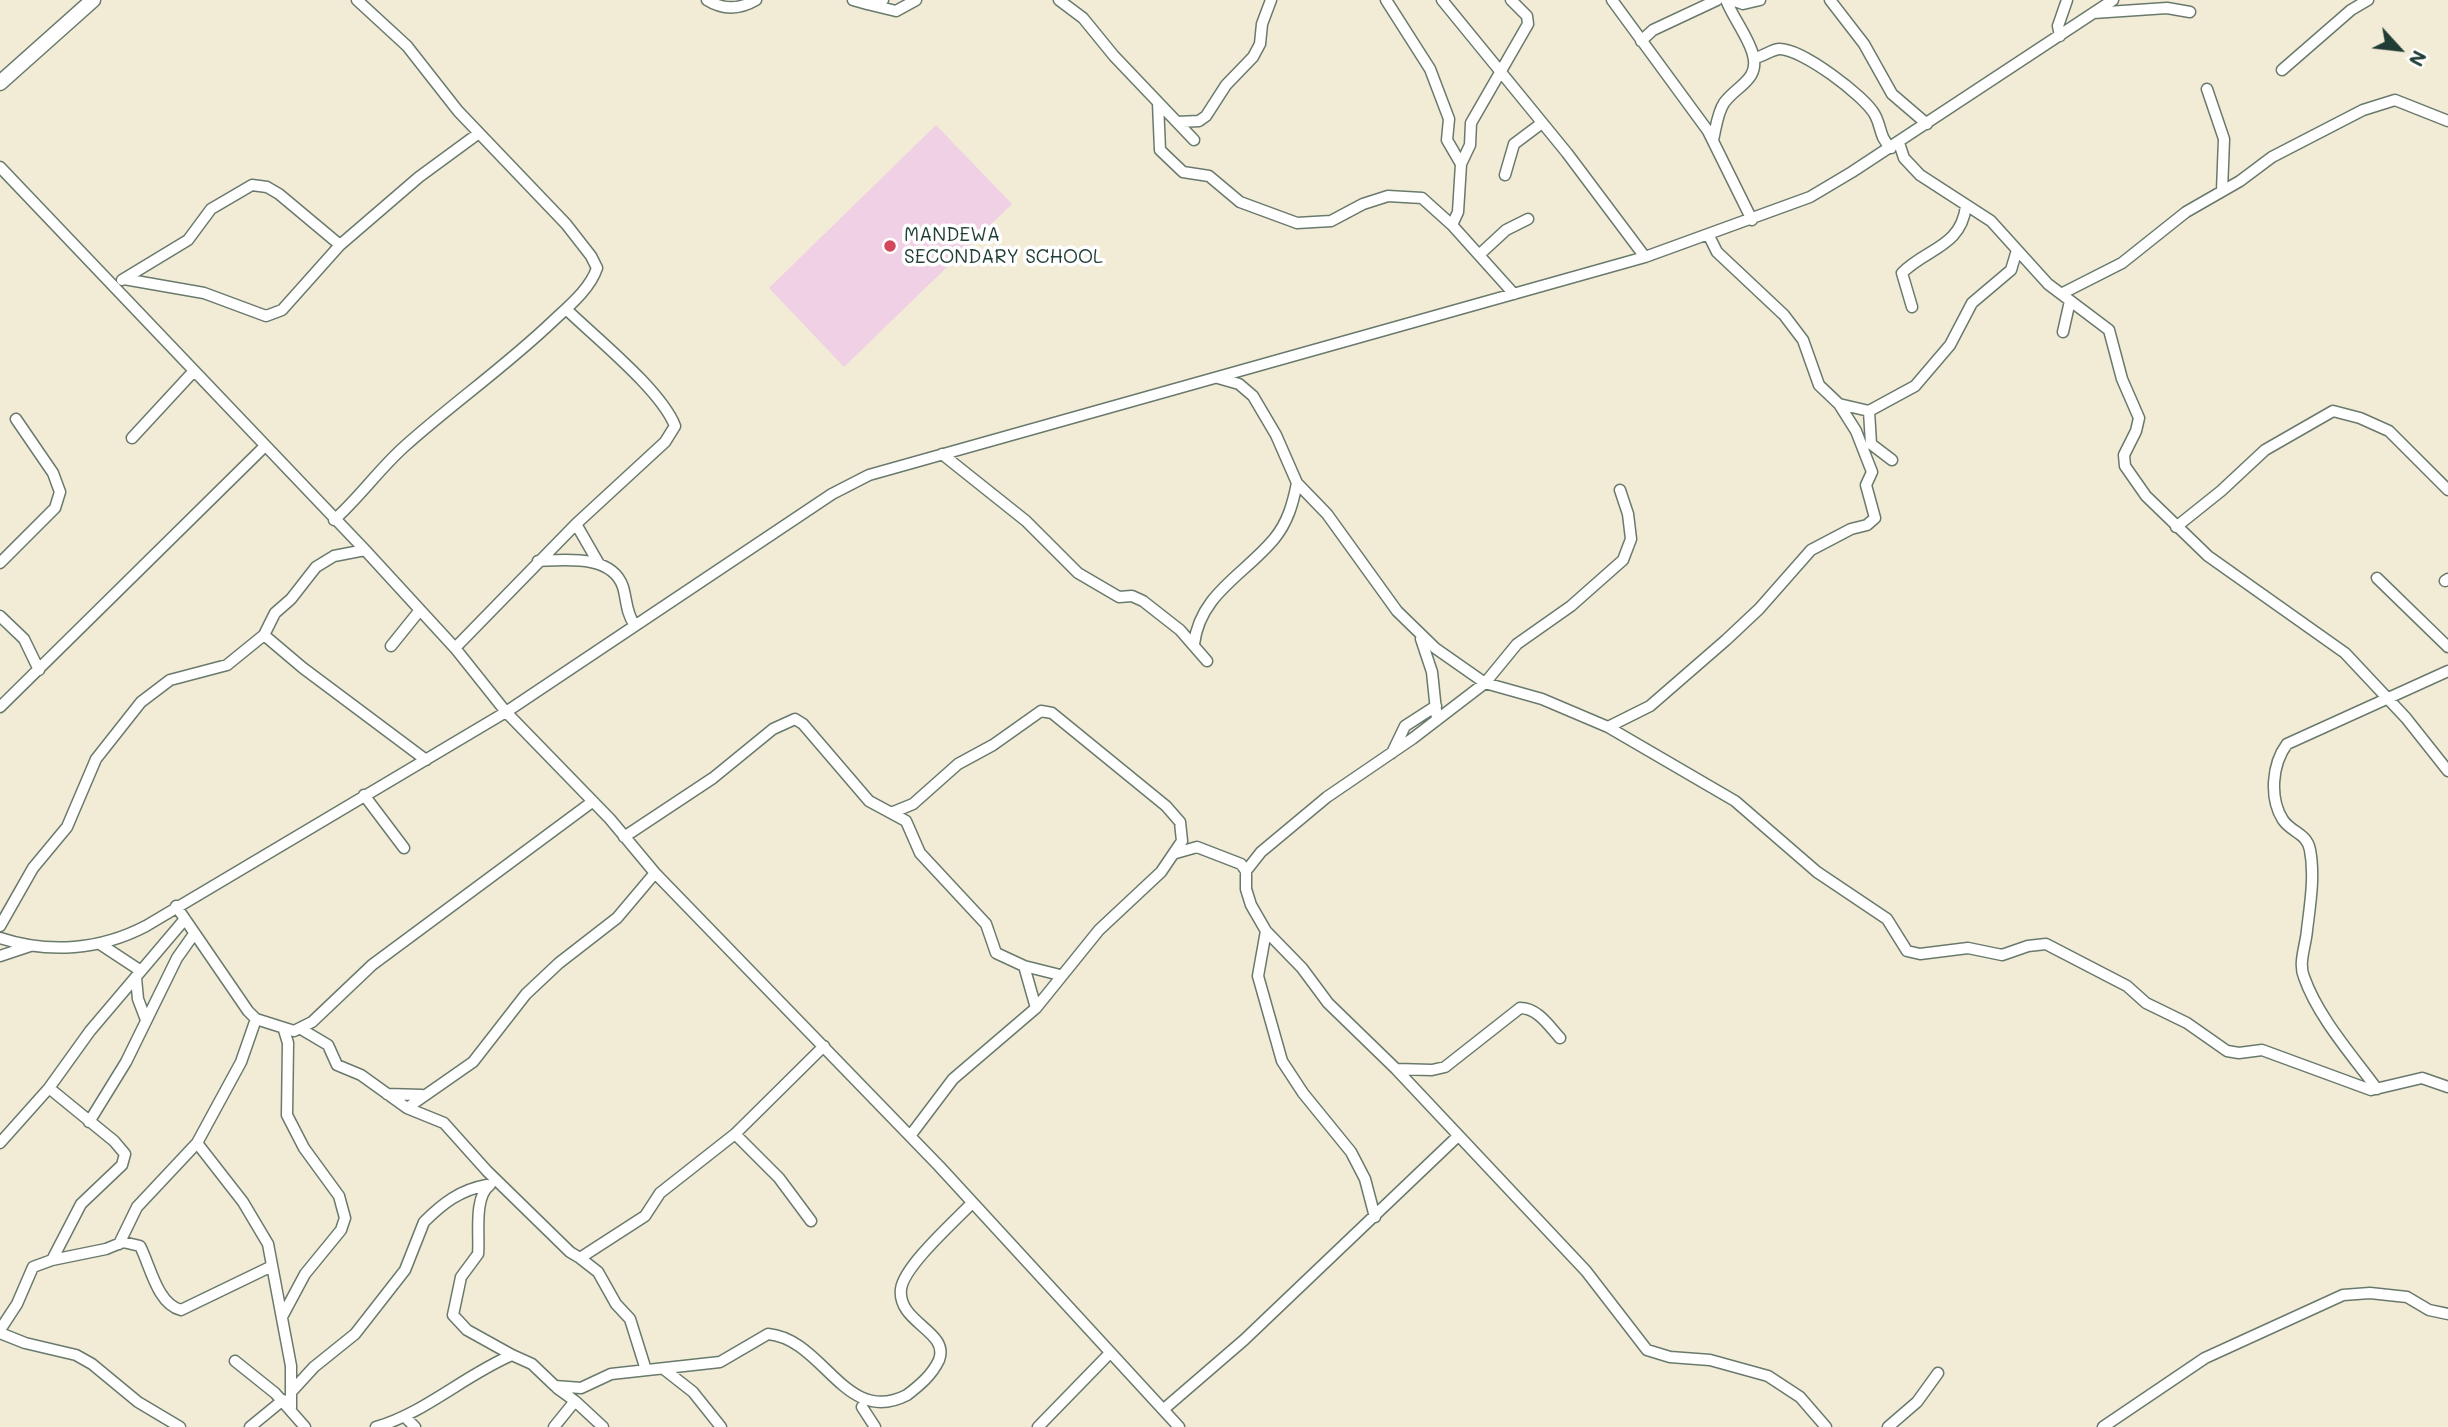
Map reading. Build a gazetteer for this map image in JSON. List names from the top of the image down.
{
  "places": ["MANDEWA SECONDARY SCHOOL"],
  "north": "bottom right"
}
